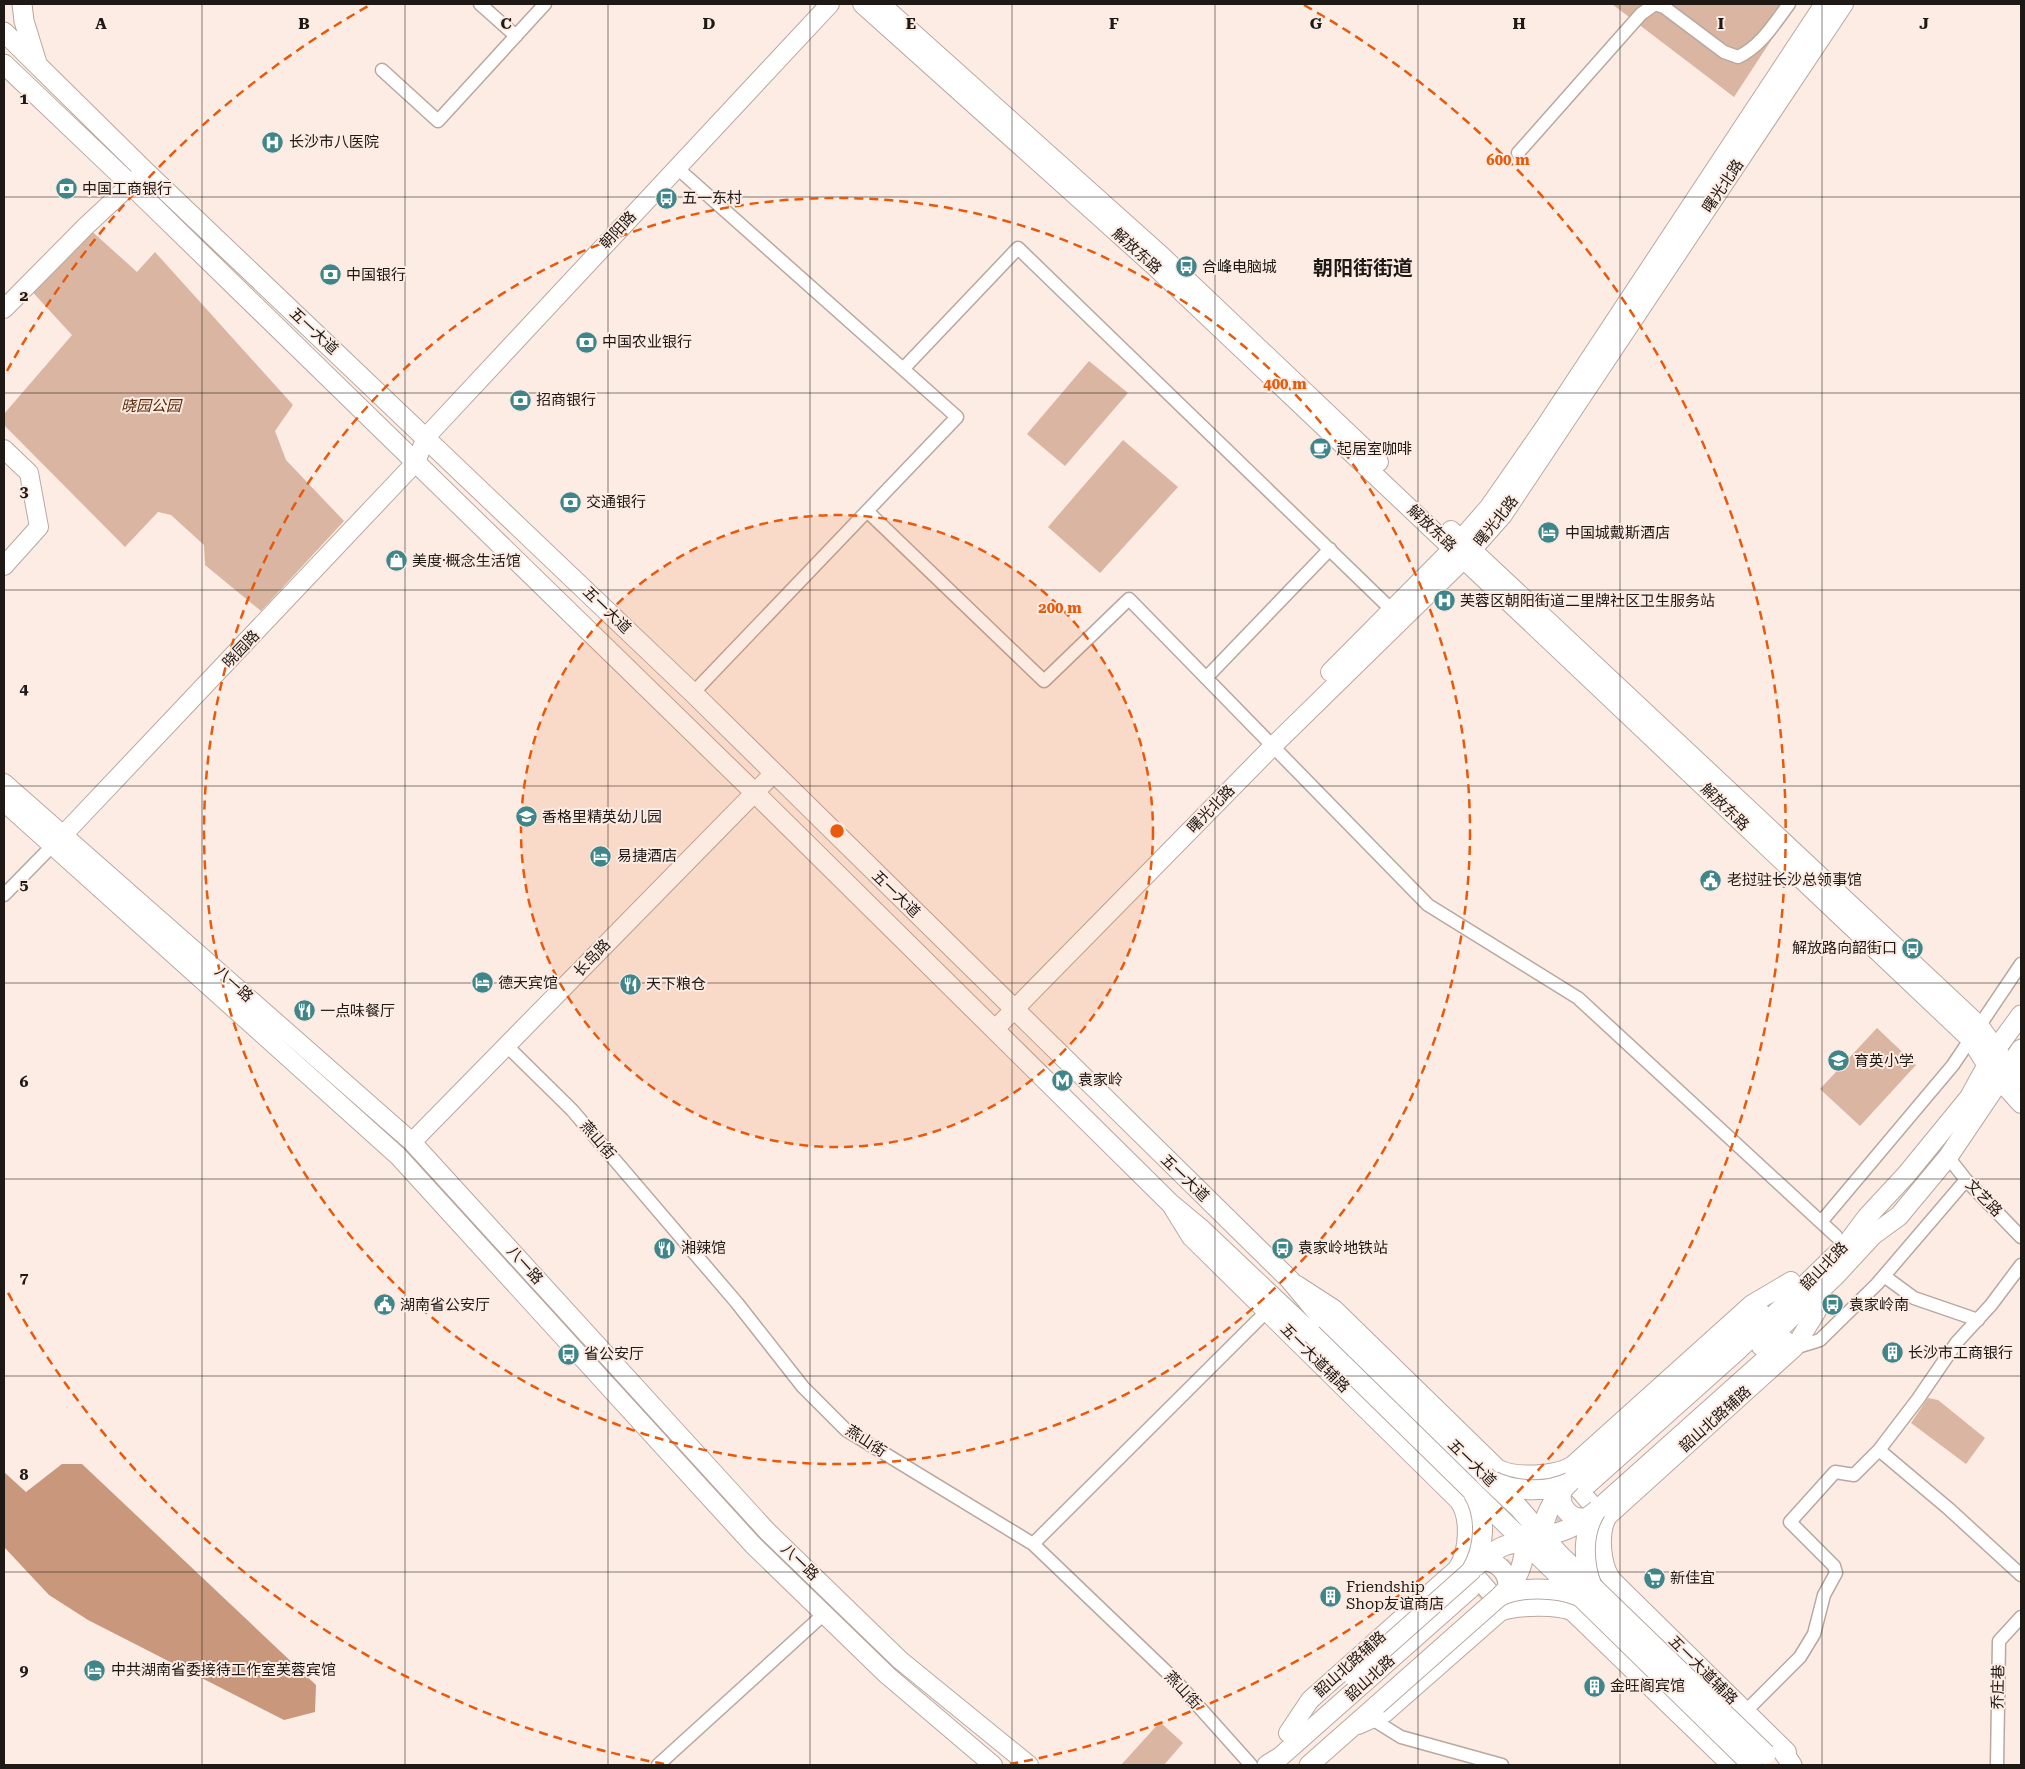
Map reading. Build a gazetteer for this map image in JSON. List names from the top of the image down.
{
  "streets": {
    "main road": ["五一大道", "韶山北路"],
    "street": [
      "曙光北路",
      "朝阳路",
      "解放东路",
      "晓园路",
      "长岛路",
      "八一路",
      "燕山街",
      "文艺路",
      "五一大道辅路",
      "韶山北路辅路",
      "乔庄巷"
    ]
  },
  "crossings": [
    ["曙光北路", "解放东路"],
    ["曙光北路", "五一大道"],
    ["朝阳路", "五一大道"],
    ["朝阳路", "晓园路"],
    ["解放东路", "韶山北路"],
    ["五一大道", "晓园路"],
    ["五一大道", "长岛路"],
    ["五一大道", "五一大道辅路"],
    ["晓园路", "八一路"],
    ["长岛路", "八一路"],
    ["长岛路", "燕山街"],
    ["文艺路", "韶山北路"],
    ["韶山北路", "韶山北路辅路"]
  ],
  "districts": ["朝阳街街道"],
  "parks": ["晓园公园"],
  "places": {
    "hospital": ["长沙市八医院", "芙蓉区朝阳街道二里牌社区卫生服务站"],
    "bank": [
      "中国工商银行",
      "中国银行",
      "中国农业银行",
      "招商银行",
      "交通银行"
    ],
    "bus stop": [
      "五一东村",
      "合峰电脑城",
      "解放路向韶街口",
      "袁家岭地铁站",
      "袁家岭南",
      "省公安厅"
    ],
    "cafe": ["起居室咖啡"],
    "hotel": [
      "中国城戴斯酒店",
      "易捷酒店",
      "德天宾馆",
      "中共湖南省委接待工作室芙蓉宾馆"
    ],
    "shop": ["美度·概念生活馆"],
    "school or university": ["香格里精英幼儿园", "育英小学"],
    "public building": ["老挝驻长沙总领事馆", "湖南省公安厅"],
    "restaurant": ["天下粮仓", "一点味餐厅", "湘辣馆"],
    "metro station": ["袁家岭"],
    "building": ["长沙市工商银行", "Friendship Shop友谊商店", "金旺阁宾馆"],
    "supermarket": ["新佳宜"]
  },
  "grid": {
    "columns": [
      "A",
      "B",
      "C",
      "D",
      "E",
      "F",
      "G",
      "H",
      "I",
      "J"
    ],
    "rows": [
      "1",
      "2",
      "3",
      "4",
      "5",
      "6",
      "7",
      "8",
      "9"
    ]
  },
  "rings": ["600 m", "400 m", "200 m"]
}
